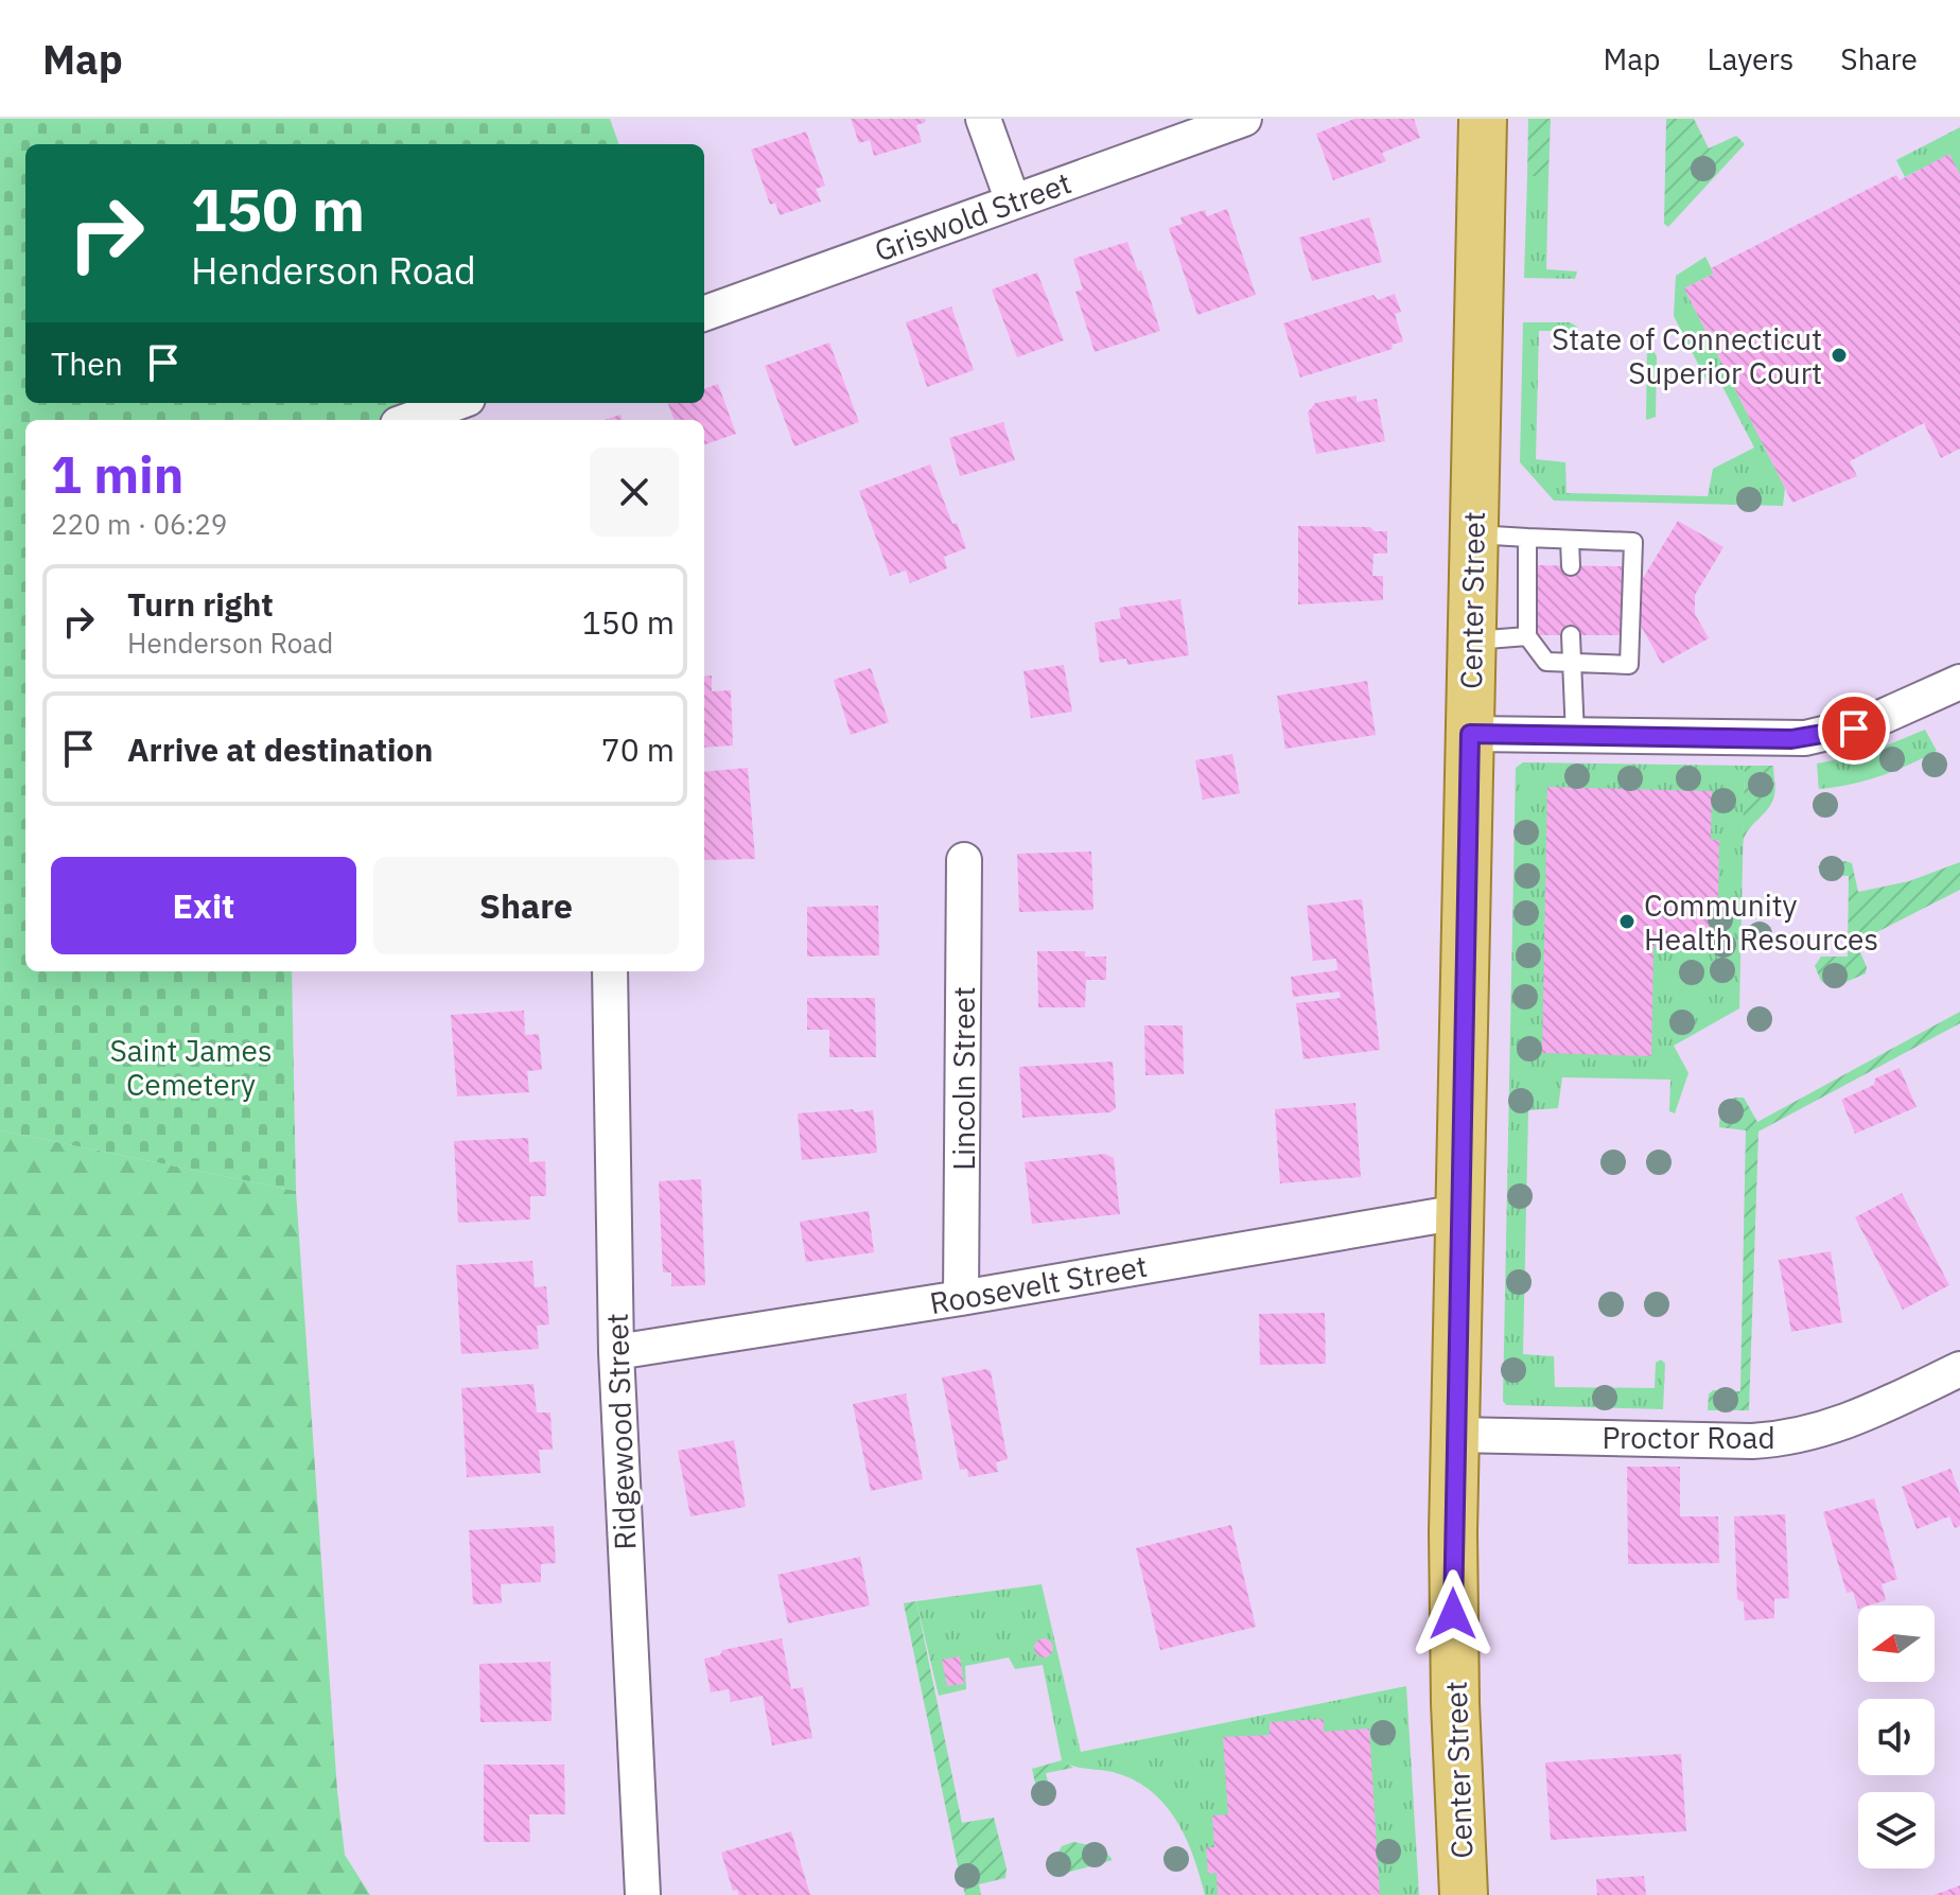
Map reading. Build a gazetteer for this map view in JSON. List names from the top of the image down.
{
  "streets": {
    "main road": ["Center Street"],
    "street": [
      "Griswold Street",
      "Lincoln Street",
      "Roosevelt Street",
      "Ridgewood Street",
      "Proctor Road"
    ]
  },
  "crossings": [
    ["Center Street", "Roosevelt Street"],
    ["Center Street", "Proctor Road"],
    ["Lincoln Street", "Roosevelt Street"],
    ["Roosevelt Street", "Ridgewood Street"]
  ],
  "parks": ["Saint James Cemetery"],
  "places": ["State of Connecticut Superior Court", "Community Health Resources"],
  "north": "left",
  "page": {
    "header": "Map",
    "nav": ["Map", "Layers", "Share"],
    "turn": ["150 m", "Henderson Road"],
    "then": "Then",
    "heading": ["1 min", "220 m · 06:29"],
    "list": [
      {
        "name": "Turn right",
        "note": "Henderson Road",
        "value": "150 m"
      },
      {
        "name": "Arrive at destination",
        "value": "70 m"
      }
    ],
    "buttons": ["Exit", "Share"]
  }
}
